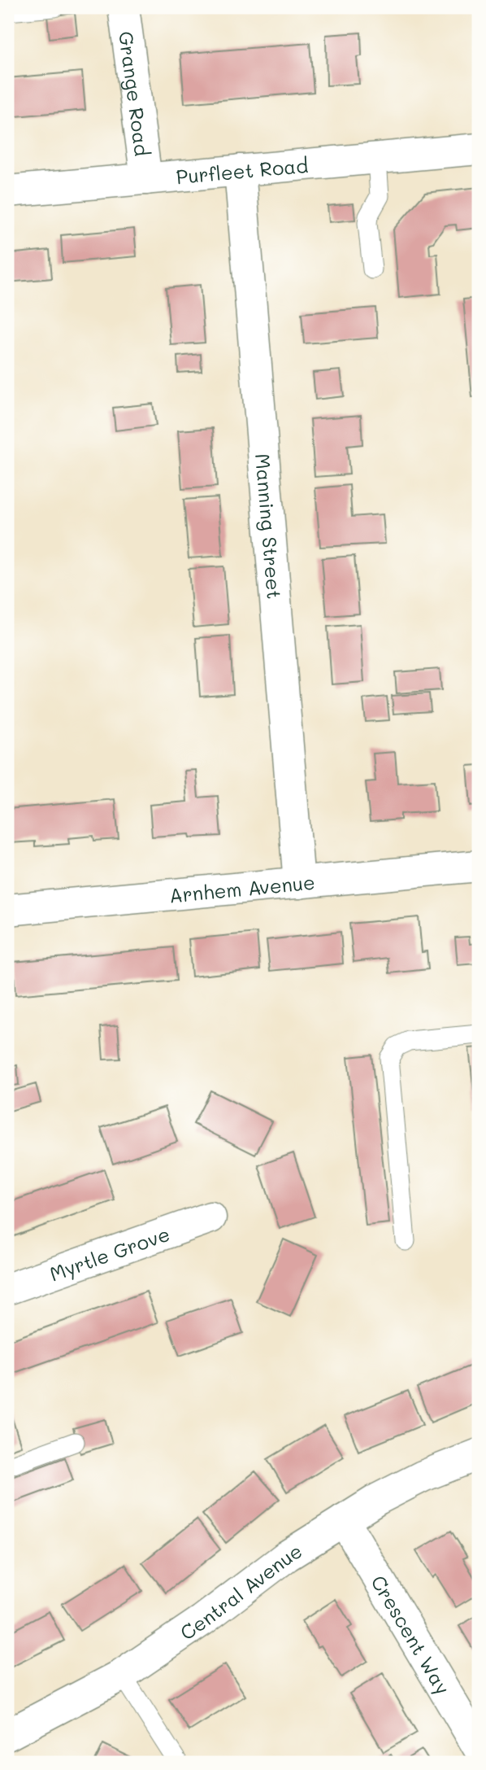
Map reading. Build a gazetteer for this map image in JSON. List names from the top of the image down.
{
  "streets": {
    "street": [
      "Grange Road",
      "Purfleet Road",
      "Manning Street",
      "Arnhem Avenue",
      "Myrtle Grove",
      "Central Avenue",
      "Crescent Way"
    ]
  },
  "crossings": [
    ["Grange Road", "Purfleet Road"],
    ["Purfleet Road", "Manning Street"],
    ["Manning Street", "Arnhem Avenue"],
    ["Central Avenue", "Crescent Way"]
  ]
}
